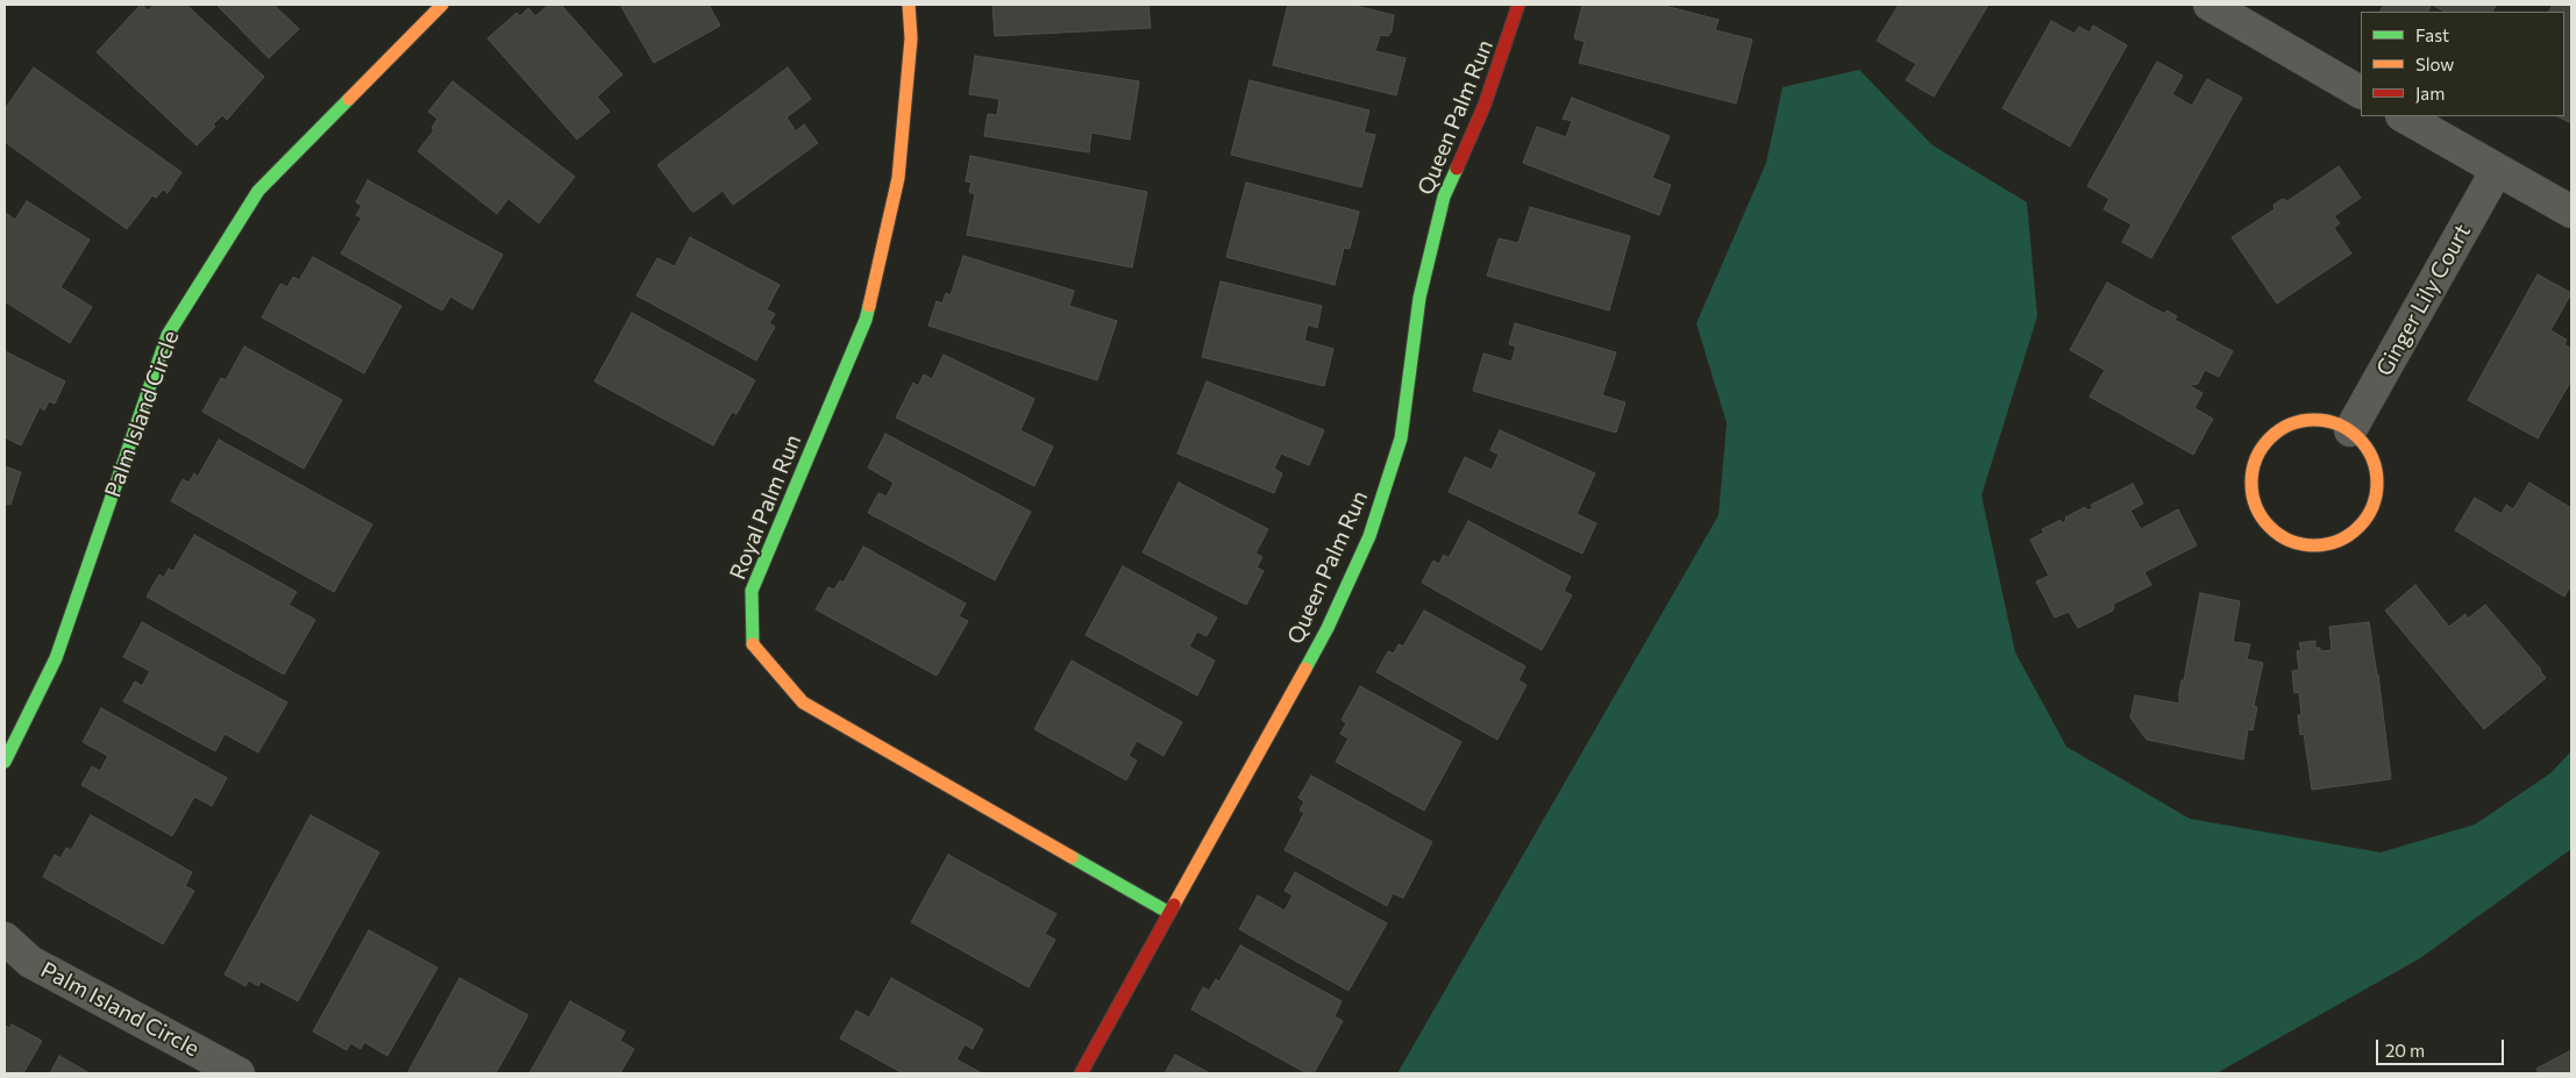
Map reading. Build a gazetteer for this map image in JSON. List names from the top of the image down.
{
  "streets": {
    "street": [
      "Queen Palm Run",
      "Ginger Lily Court",
      "Palm Island Circle",
      "Royal Palm Run"
    ]
  },
  "crossings": [
    ["Queen Palm Run", "Royal Palm Run"]
  ],
  "legend": ["Fast", "Slow", "Jam"],
  "scale_bar": "20 m"
}
